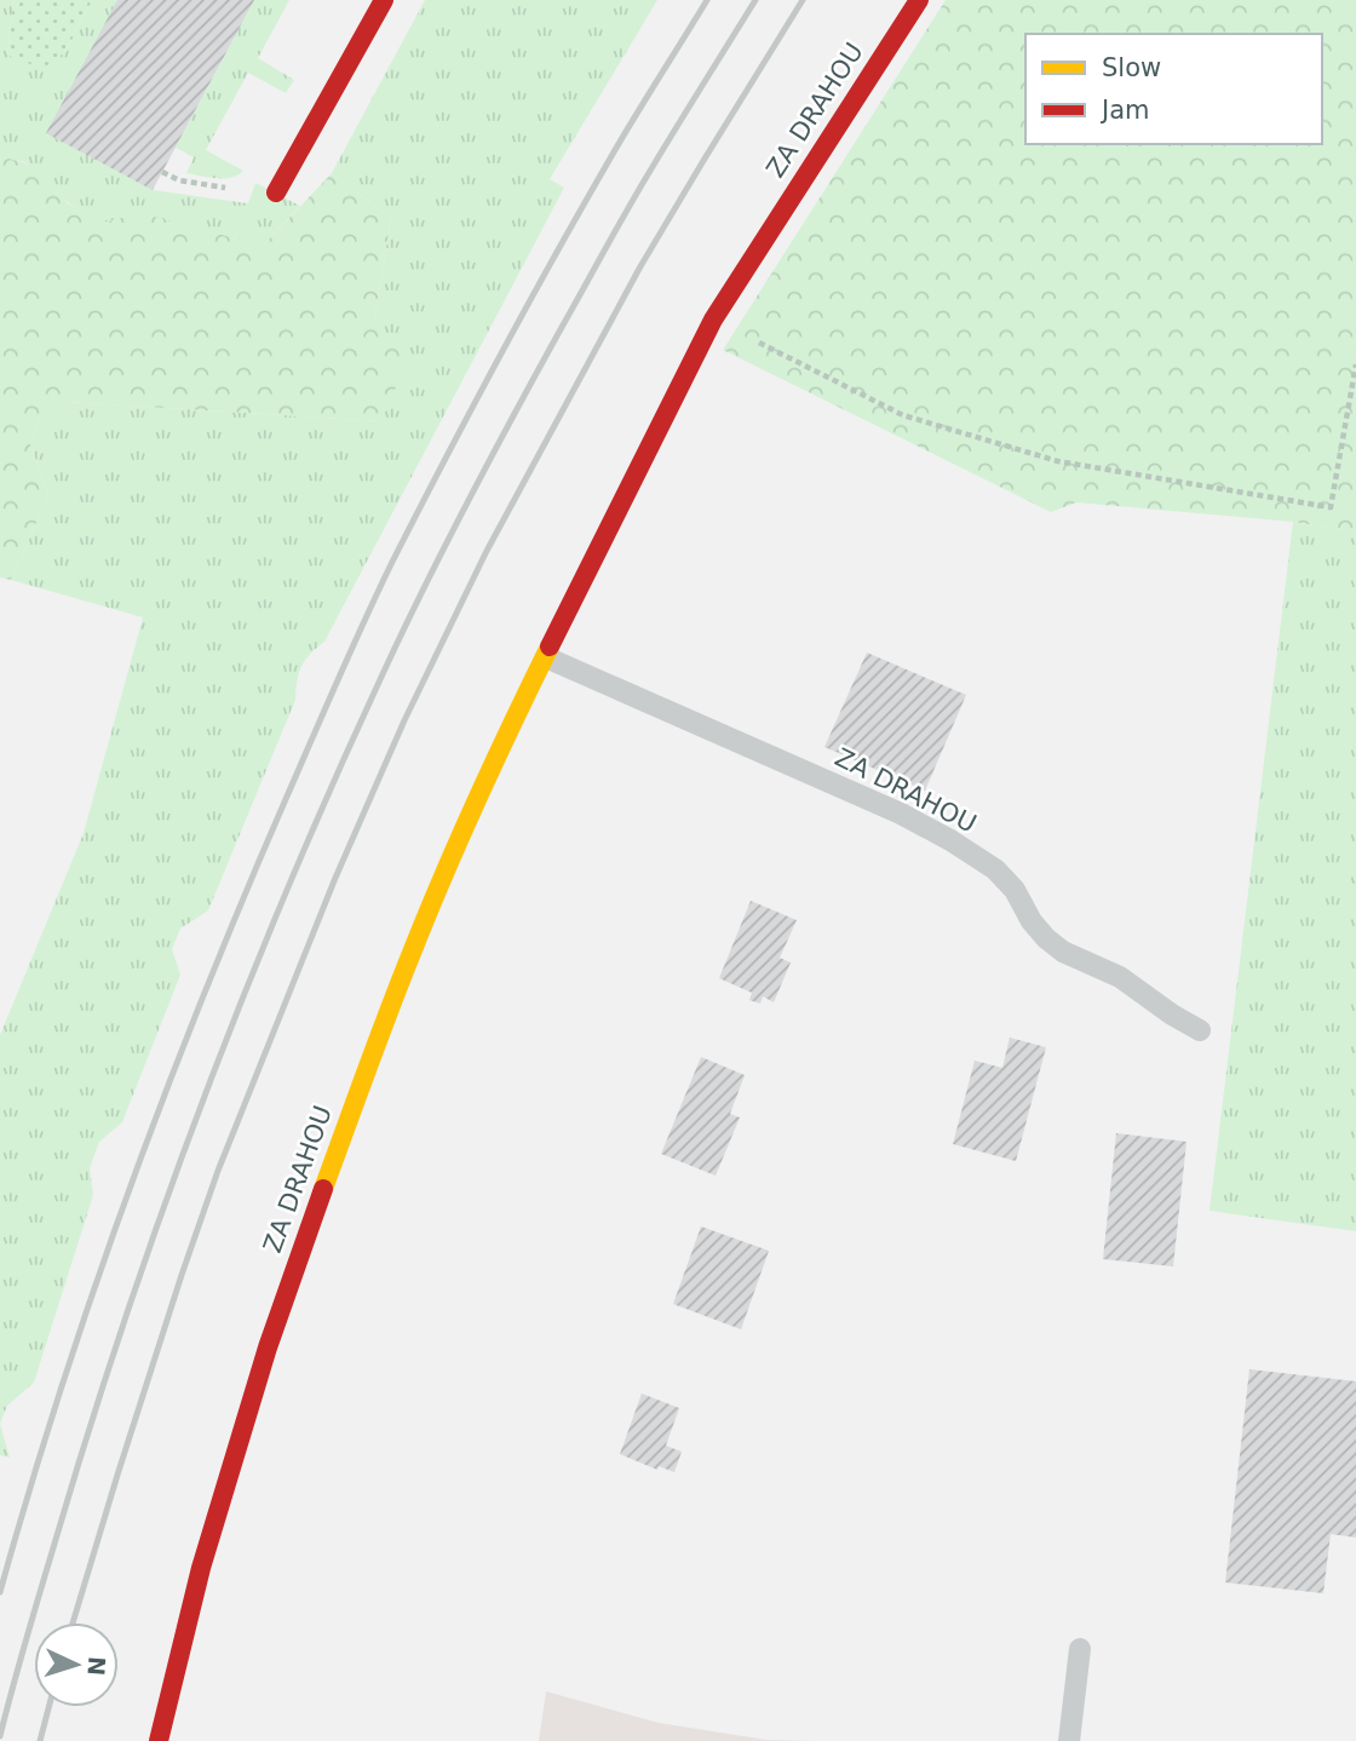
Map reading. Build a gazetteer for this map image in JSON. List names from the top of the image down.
{
  "streets": {
    "street": ["ZA DRAHOU"]
  },
  "legend": ["Slow", "Jam"],
  "north": "right"
}
